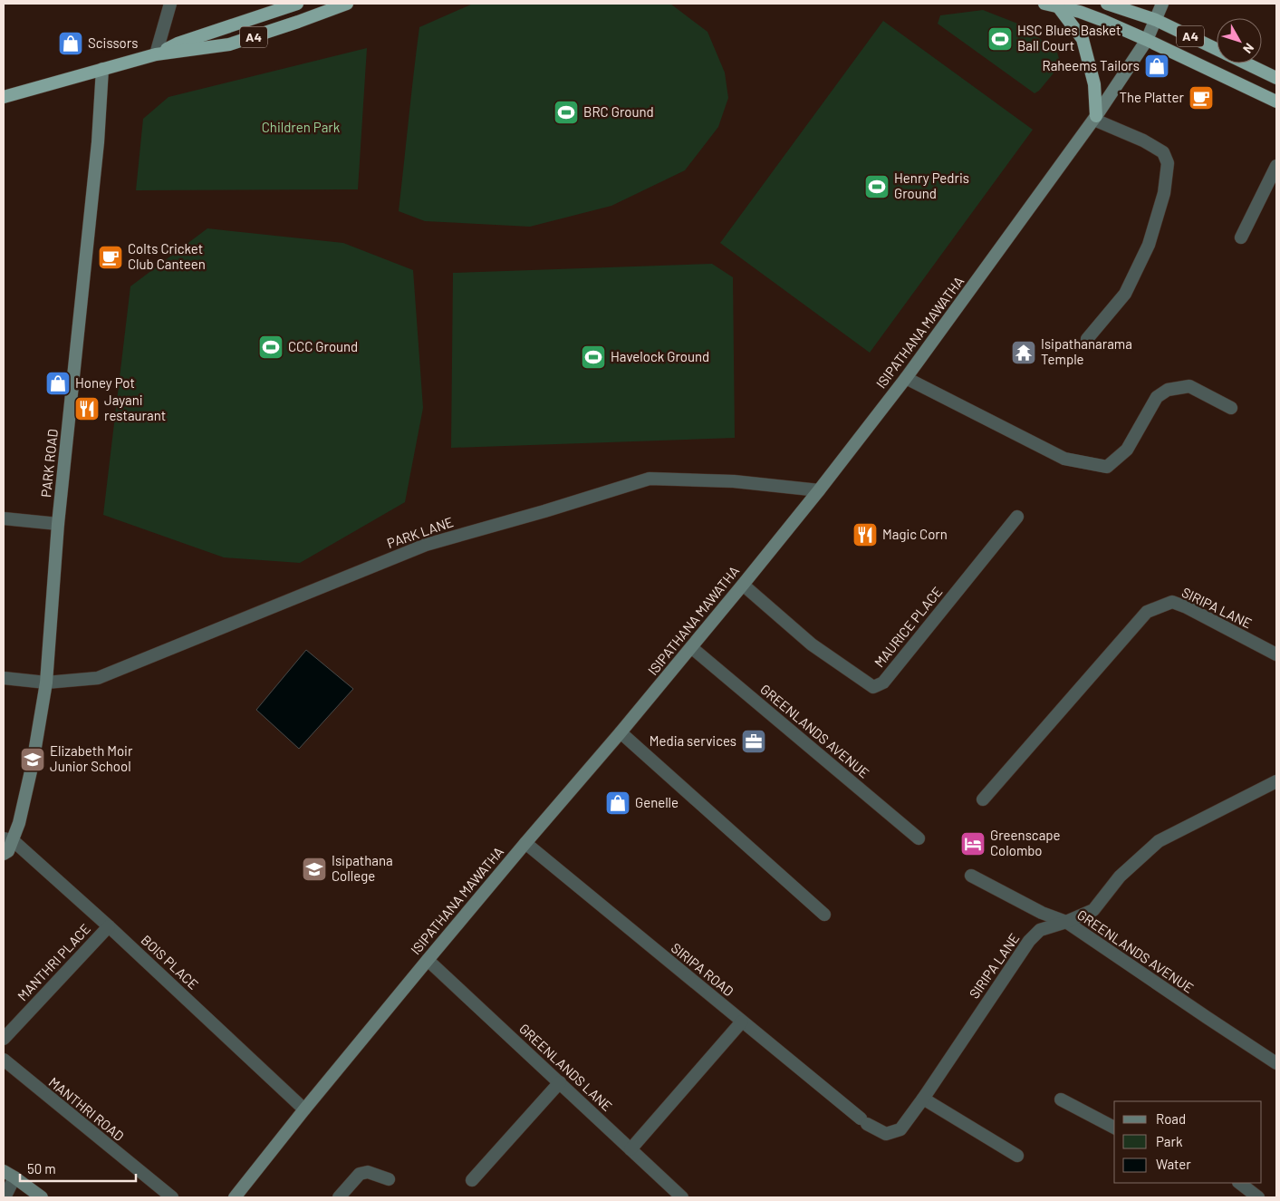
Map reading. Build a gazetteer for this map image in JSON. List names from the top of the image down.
{
  "streets": {
    "highway": ["A4"],
    "main road": ["ISIPATHANA MAWATHA", "PARK ROAD"],
    "street": [
      "PARK LANE",
      "SIRIPA LANE",
      "MAURICE PLACE",
      "GREENLANDS AVENUE",
      "MANTHRI PLACE",
      "BOIS PLACE",
      "SIRIPA ROAD",
      "GREENLANDS LANE",
      "MANTHRI ROAD"
    ]
  },
  "crossings": [
    ["A4", "ISIPATHANA MAWATHA"],
    ["A4", "PARK ROAD"],
    ["ISIPATHANA MAWATHA", "PARK LANE"],
    ["ISIPATHANA MAWATHA", "MAURICE PLACE"],
    ["ISIPATHANA MAWATHA", "GREENLANDS AVENUE"],
    ["ISIPATHANA MAWATHA", "BOIS PLACE"],
    ["ISIPATHANA MAWATHA", "SIRIPA ROAD"],
    ["ISIPATHANA MAWATHA", "GREENLANDS LANE"],
    ["PARK ROAD", "PARK LANE"],
    ["PARK ROAD", "BOIS PLACE"],
    ["SIRIPA LANE", "GREENLANDS AVENUE"],
    ["SIRIPA LANE", "SIRIPA ROAD"],
    ["MANTHRI PLACE", "BOIS PLACE"]
  ],
  "parks": ["Children Park"],
  "places": {
    "sports": [
      "HSC Blues Basket Ball Court",
      "BRC Ground",
      "Henry Pedris Ground",
      "CCC Ground",
      "Havelock Ground"
    ],
    "shop": [
      "Scissors",
      "Raheems Tailors",
      "Honey Pot",
      "Genelle"
    ],
    "cafe": ["The Platter", "Colts Cricket Club Canteen"],
    "temple": ["Isipathanarama Temple"],
    "restaurant": ["Jayani restaurant", "Magic Corn"],
    "office": ["Media services"],
    "school or university": ["Elizabeth Moir Junior School", "Isipathana College"],
    "hotel": ["Greenscape Colombo"]
  },
  "legend": ["Road", "Park", "Water"],
  "scale_bar": "50 m",
  "north": "bottom right"
}
